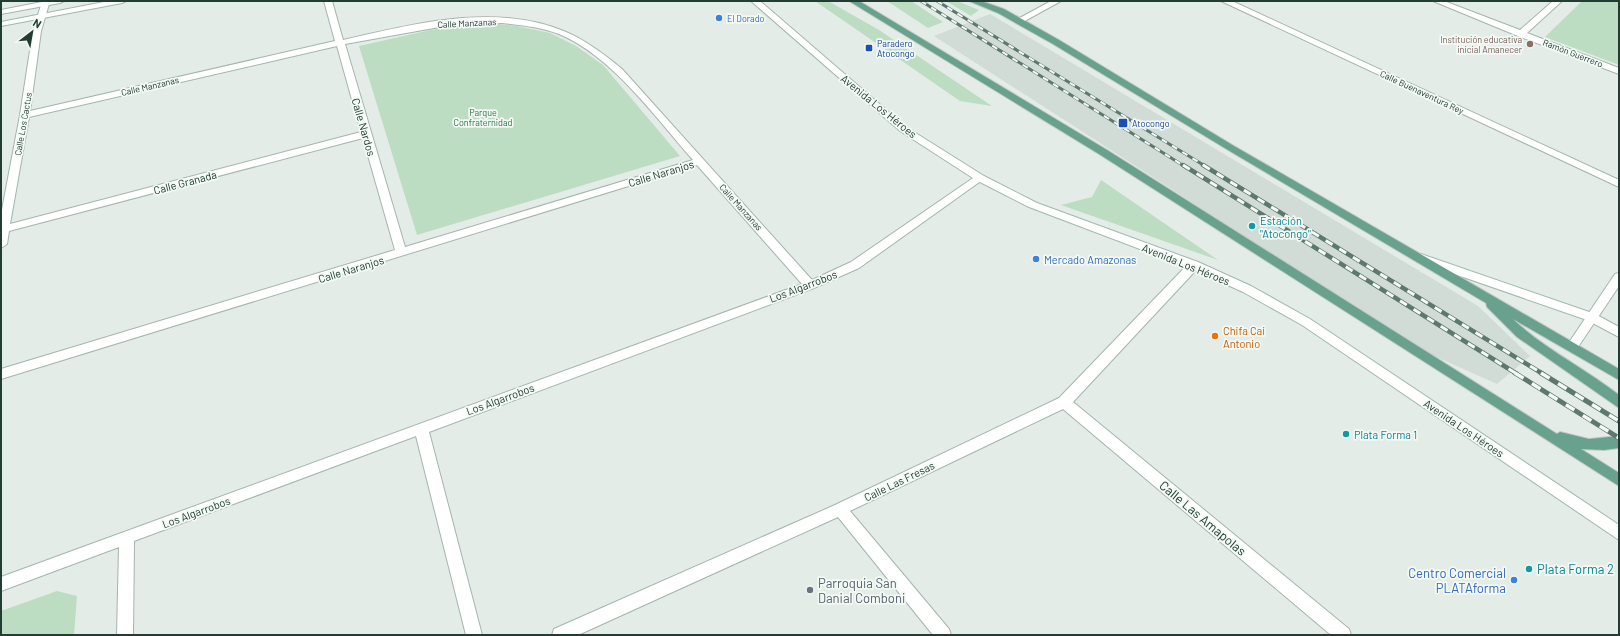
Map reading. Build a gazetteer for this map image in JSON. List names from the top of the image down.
{
  "streets": {
    "street": [
      "Calle Manzanas",
      "Ramón Guerrero",
      "Calle Buenaventura Rey",
      "Avenida Los Héroes",
      "Calle Los Cactus",
      "Calle Nardos",
      "Calle Naranjos",
      "Calle Granada",
      "Los Algarrobos",
      "Calle Las Fresas",
      "Calle Las Amapolas"
    ]
  },
  "crossings": [
    ["Calle Manzanas", "Calle Los Cactus"],
    ["Calle Manzanas", "Calle Nardos"],
    ["Calle Manzanas", "Calle Naranjos"],
    ["Calle Manzanas", "Los Algarrobos"],
    ["Avenida Los Héroes", "Los Algarrobos"],
    ["Avenida Los Héroes", "Calle Las Fresas"],
    ["Calle Los Cactus", "Calle Granada"],
    ["Calle Nardos", "Calle Naranjos"],
    ["Calle Nardos", "Calle Granada"],
    ["Calle Las Fresas", "Calle Las Amapolas"]
  ],
  "parks": ["Parque Confraternidad"],
  "places": {
    "other": [
      "El Dorado",
      "Institución educativa inicial Amanecer",
      "Estación \"Atocongo\"",
      "Mercado Amazonas",
      "Chifa Cai Antonio",
      "Plata Forma 1",
      "Plata Forma 2",
      "Centro Comercial PLATAforma",
      "Parroquia San Danial Comboni"
    ],
    "transit": ["Paradero Atocongo", "Atocongo"]
  },
  "north": "top right"
}
